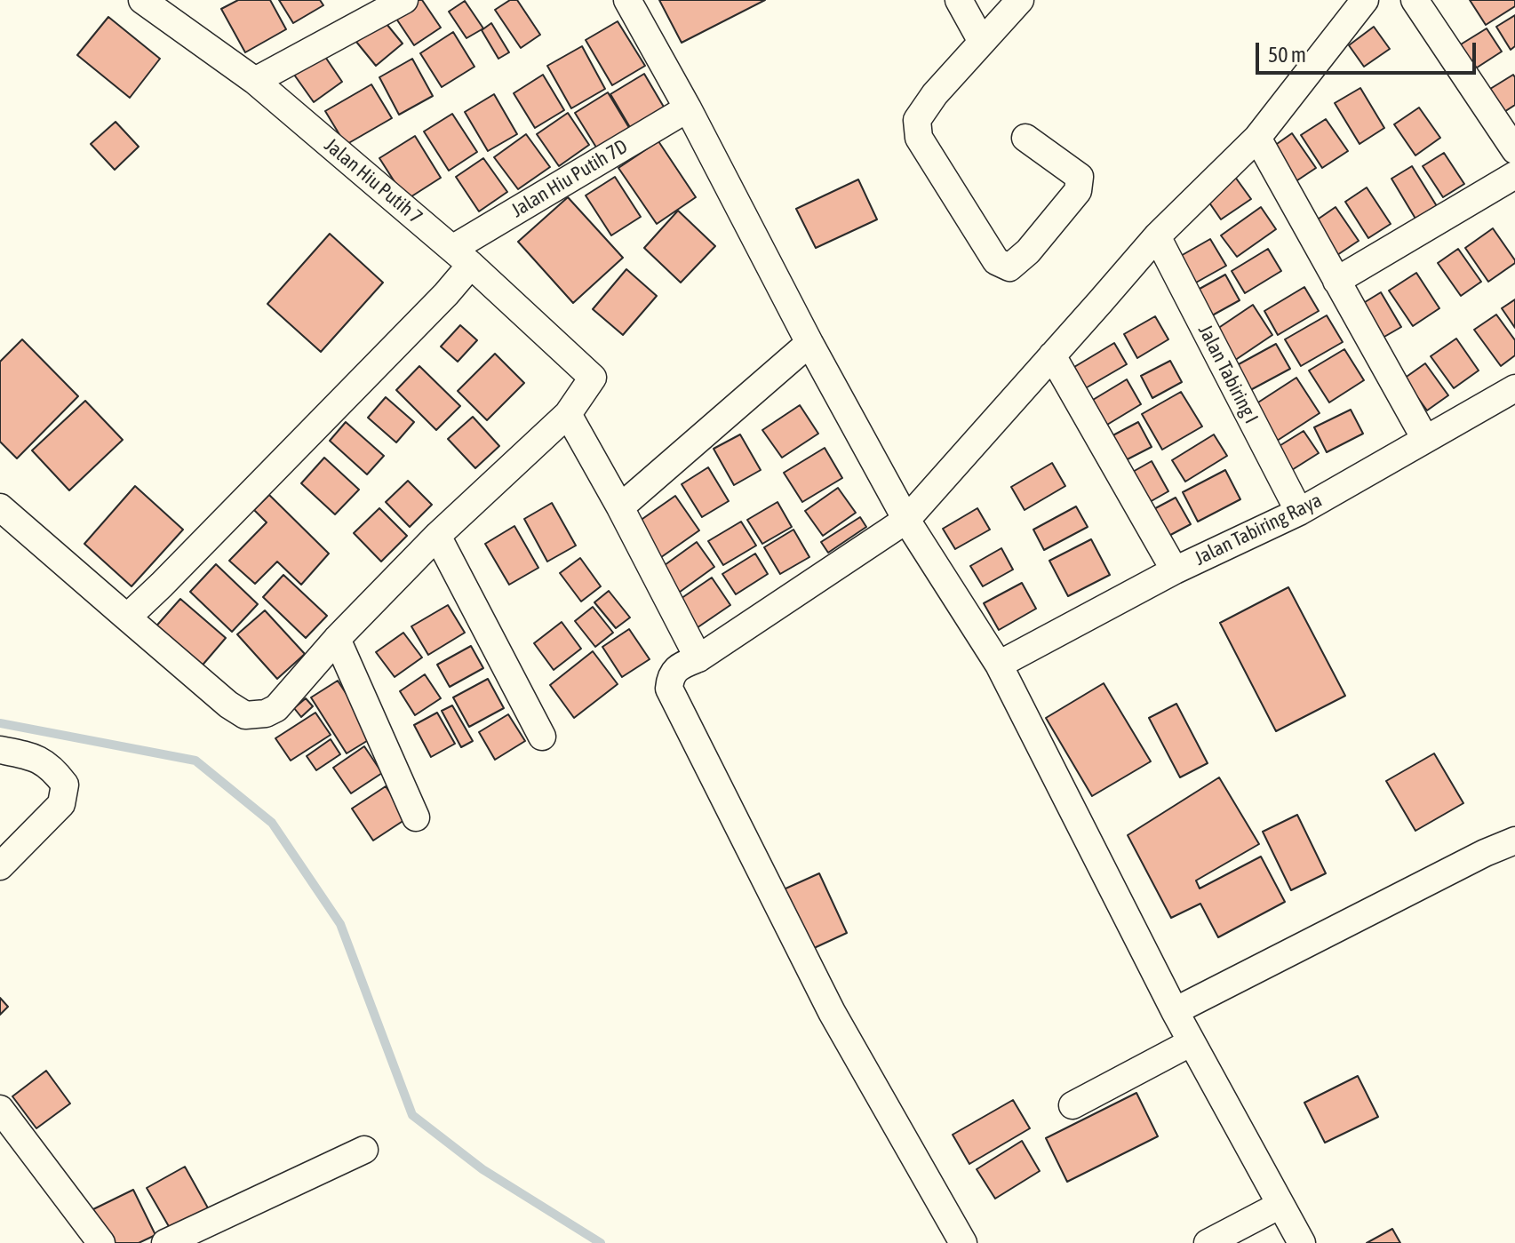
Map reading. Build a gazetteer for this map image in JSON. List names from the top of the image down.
{
  "streets": {
    "street": [
      "Jalan Hiu Putih 7D",
      "Jalan Hiu Putih 7",
      "Jalan Tabiring I",
      "Jalan Tabiring Raya"
    ]
  },
  "crossings": [
    ["Jalan Hiu Putih 7D", "Jalan Hiu Putih 7"],
    ["Jalan Tabiring I", "Jalan Tabiring Raya"]
  ],
  "scale_bar": "50 m"
}
